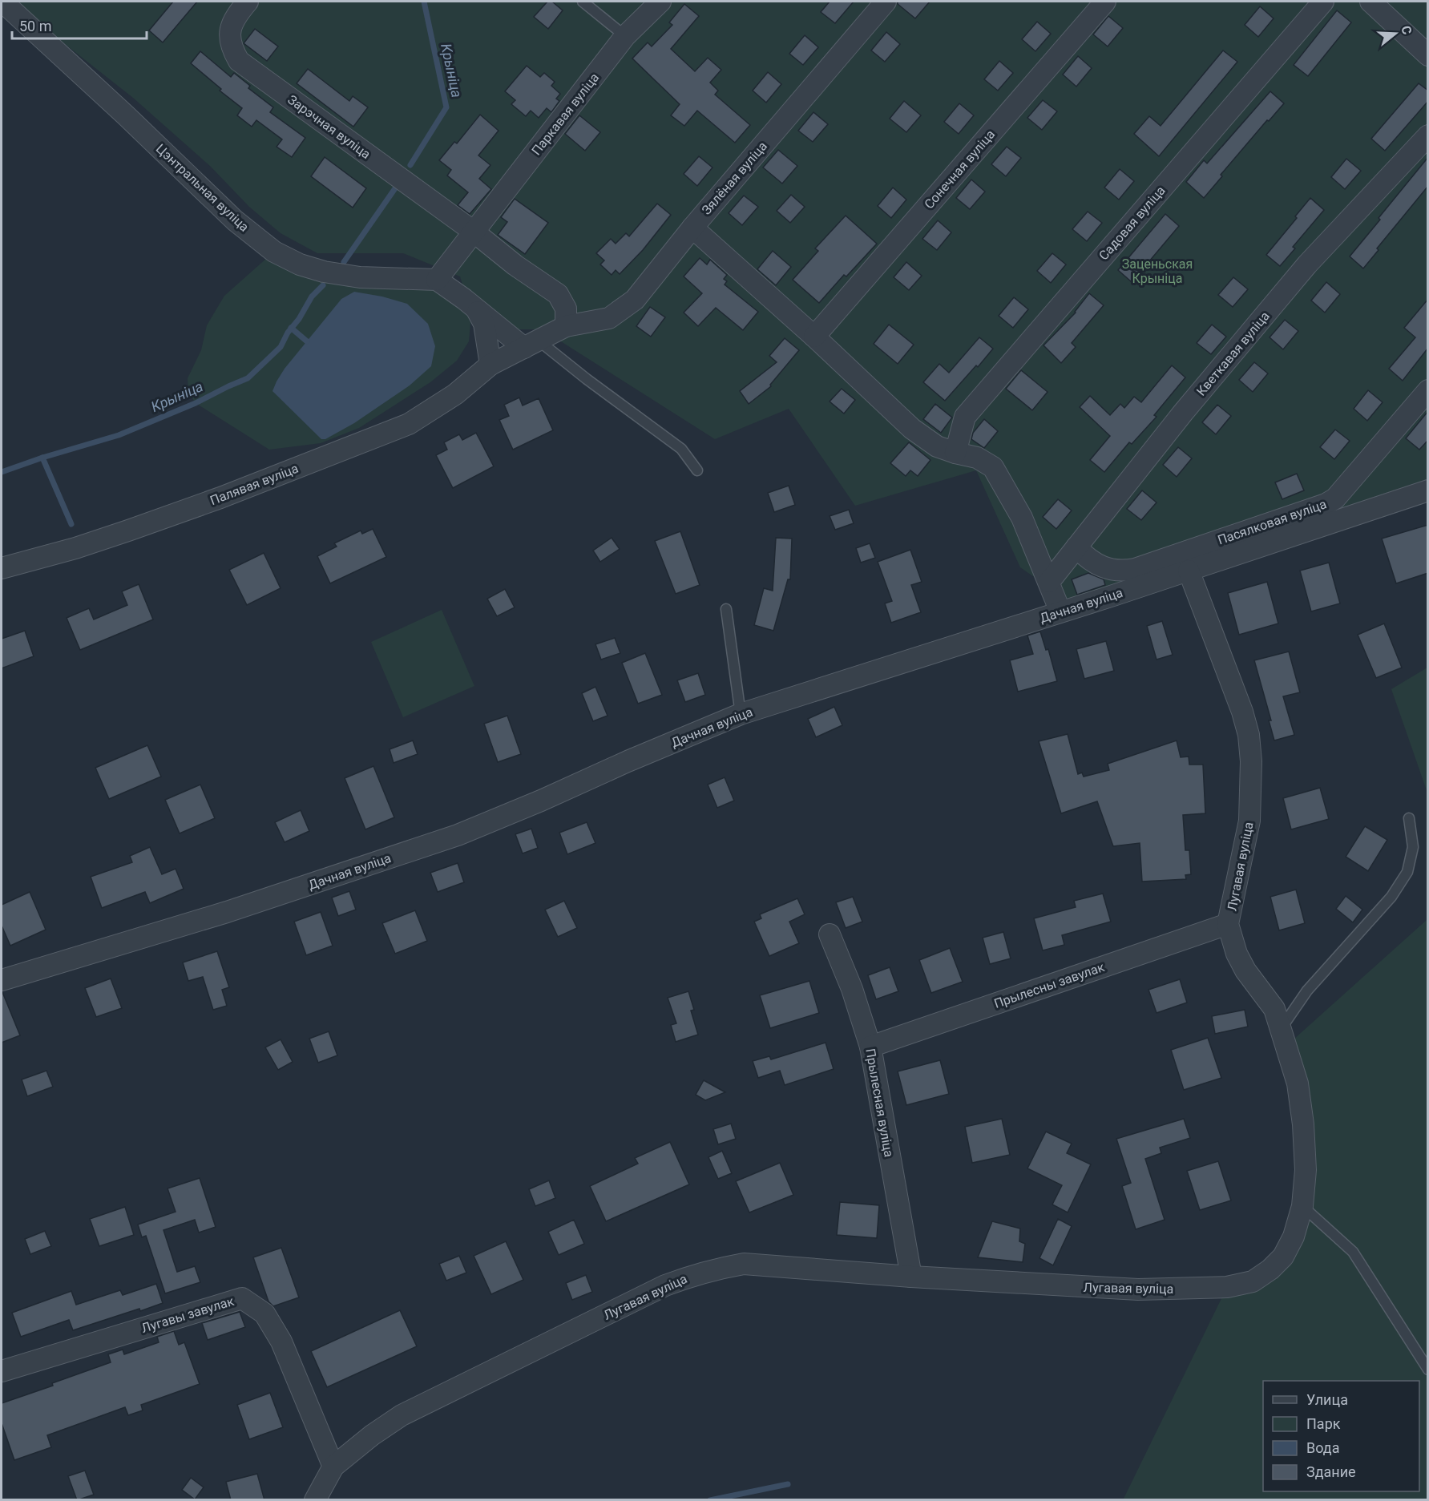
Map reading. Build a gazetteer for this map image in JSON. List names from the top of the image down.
{
  "streets": {
    "street": [
      "Паркавая вуліца",
      "Зарэчная вуліца",
      "Сонечная вуліца",
      "Зялёная вуліца",
      "Цэнтральная вуліца",
      "Садовая вуліца",
      "Кветкавая вуліца",
      "Палявая вуліца",
      "Пасялковая вуліца",
      "Дачная вуліца",
      "Лугавая вуліца",
      "Прылесны завулак",
      "Прылесная вуліца",
      "Лугавы завулак"
    ]
  },
  "crossings": [
    ["Паркавая вуліца", "Зарэчная вуліца"],
    ["Зялёная вуліца", "Палявая вуліца"],
    ["Кветкавая вуліца", "Пасялковая вуліца"],
    ["Дачная вуліца", "Лугавая вуліца"],
    ["Лугавая вуліца", "Прылесны завулак"],
    ["Лугавая вуліца", "Прылесная вуліца"],
    ["Лугавая вуліца", "Лугавы завулак"],
    ["Прылесны завулак", "Прылесная вуліца"]
  ],
  "water": ["Крыніца"],
  "parks": ["Заценьская Крыніца"],
  "legend": [
    "Улица",
    "Парк",
    "Вода",
    "Здание"
  ],
  "scale_bar": "50 m",
  "north": "right"
}
